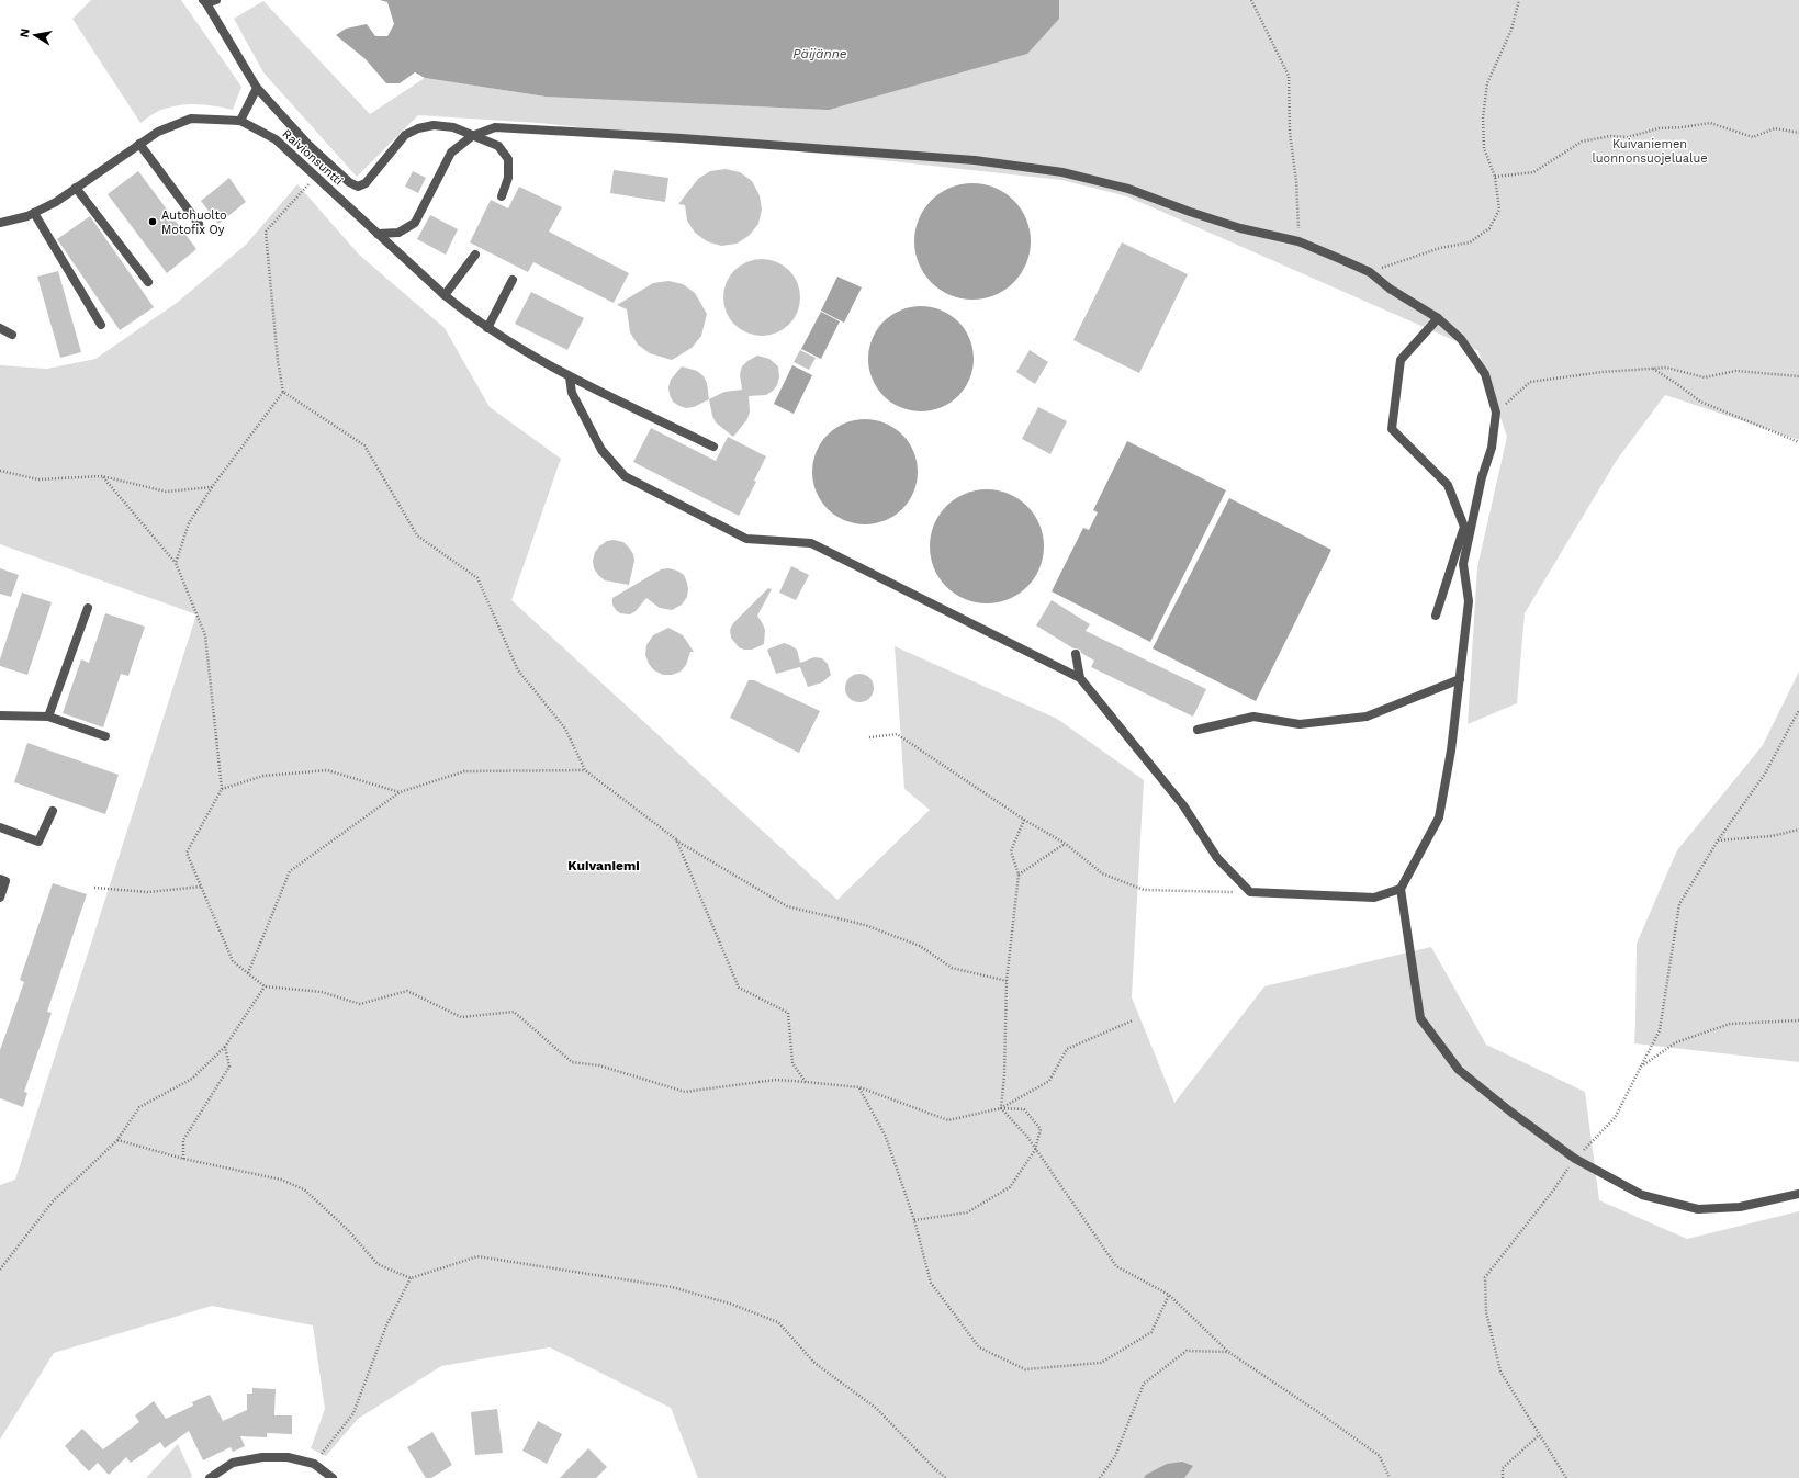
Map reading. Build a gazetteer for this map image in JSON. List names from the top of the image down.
{
  "streets": {
    "street": ["Raivionsuntti"]
  },
  "districts": ["Kuivaniemi"],
  "water": ["Päijänne"],
  "parks": ["Kuivaniemen luonnonsuojelualue"],
  "places": ["Autohuolto Motofix Oy"],
  "north": "left"
}
